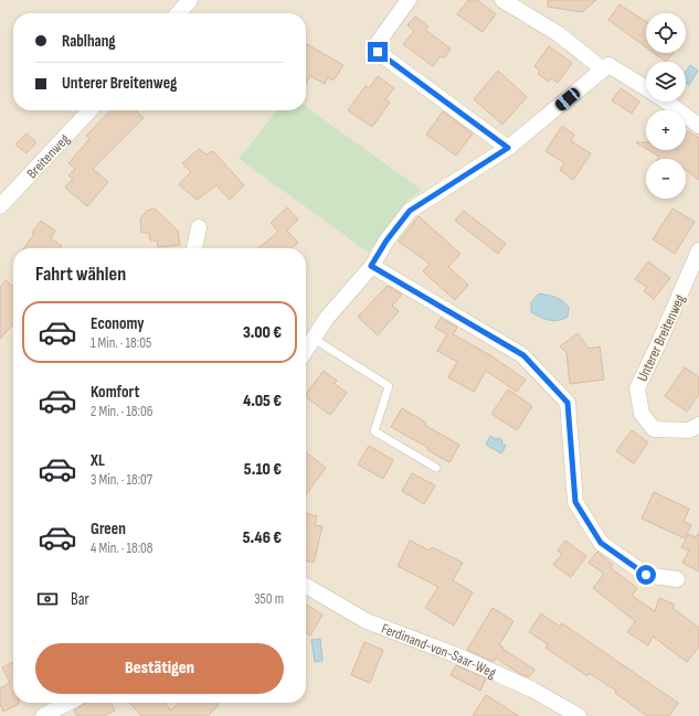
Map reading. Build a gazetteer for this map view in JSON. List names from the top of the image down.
{
  "streets": {
    "street": ["Breitenweg", "Unterer Breitenweg", "Ferdinand-von-Saar-Weg"]
  },
  "page": {
    "map_buttons": ["+", "−"],
    "banner": ["Rablhang", "Unterer Breitenweg"],
    "heading": "Fahrt wählen",
    "list": [
      {
        "name": "Economy",
        "note": "1 Min. · 18:05",
        "value": "3.00 €"
      },
      {
        "name": "Komfort",
        "note": "2 Min. · 18:06",
        "value": "4.05 €"
      },
      {
        "name": "XL",
        "note": "3 Min. · 18:07",
        "value": "5.10 €"
      },
      {
        "name": "Green",
        "note": "4 Min. · 18:08",
        "value": "5.46 €"
      }
    ],
    "pay": ["Bar", "350 m"],
    "buttons": "Bestätigen"
  }
}
